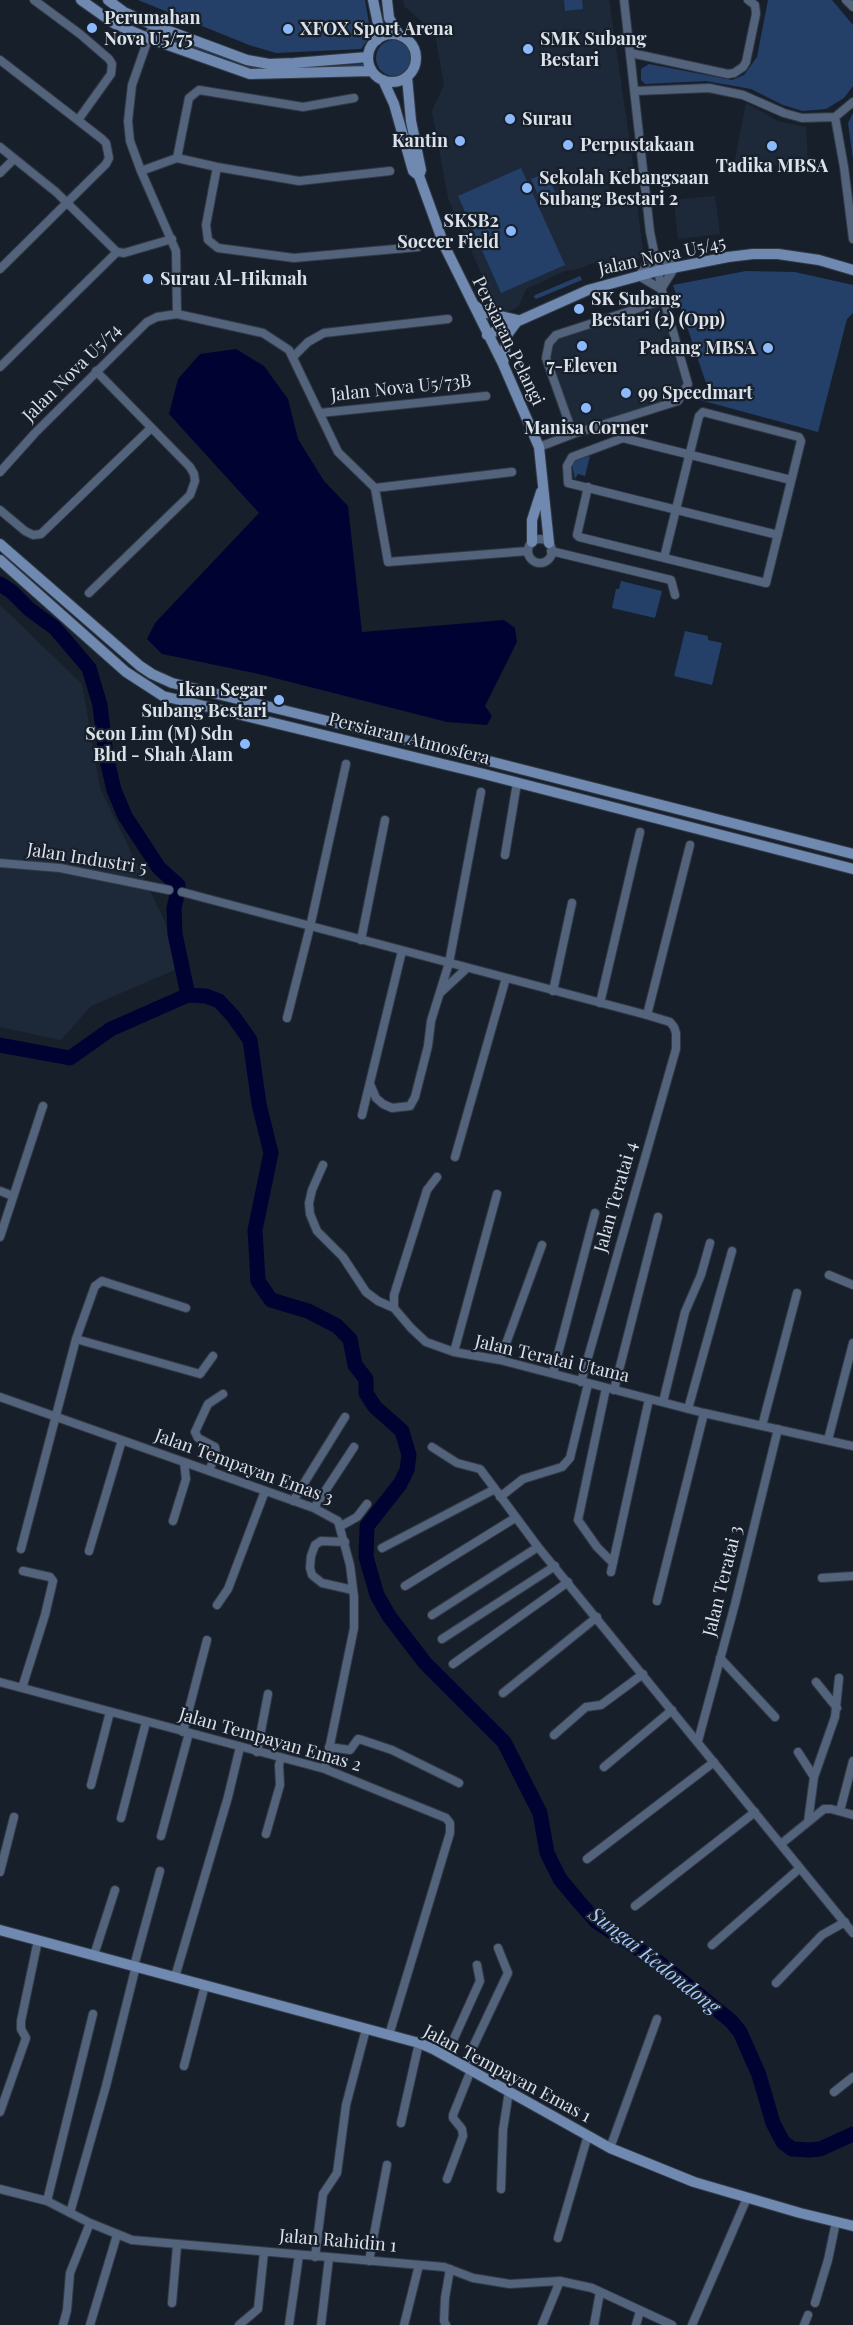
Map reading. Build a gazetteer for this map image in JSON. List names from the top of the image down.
{
  "streets": {
    "street": [
      "Jalan Nova U5/45",
      "Persiaran Pelangi",
      "Jalan Nova U5/74",
      "Jalan Nova U5/73B",
      "Persiaran Atmosfera",
      "Jalan Industri 5",
      "Jalan Teratai 4",
      "Jalan Teratai Utama",
      "Jalan Tempayan Emas 3",
      "Jalan Teratai 3",
      "Jalan Tempayan Emas 2",
      "Jalan Tempayan Emas 1",
      "Jalan Rahidin 1"
    ]
  },
  "crossings": [
    ["Jalan Nova U5/45", "Persiaran Pelangi"],
    ["Jalan Teratai 4", "Jalan Teratai Utama"],
    ["Jalan Teratai Utama", "Jalan Teratai 3"],
    ["Jalan Tempayan Emas 3", "Jalan Tempayan Emas 2"],
    ["Jalan Tempayan Emas 2", "Jalan Tempayan Emas 1"]
  ],
  "water": ["Sungai Kedondong"],
  "places": [
    "Perumahan Nova U5/75",
    "XFOX Sport Arena",
    "SMK Subang Bestari",
    "Surau",
    "Kantin",
    "Perpustakaan",
    "Tadika MBSA",
    "Sekolah Kebangsaan Subang Bestari 2",
    "SKSB2 Soccer Field",
    "Surau Al-Hikmah",
    "SK Subang Bestari (2) (Opp)",
    "7-Eleven",
    "Padang MBSA",
    "99 Speedmart",
    "Manisa Corner",
    "Ikan Segar Subang Bestari",
    "Seon Lim (M) Sdn Bhd - Shah Alam"
  ]
}
